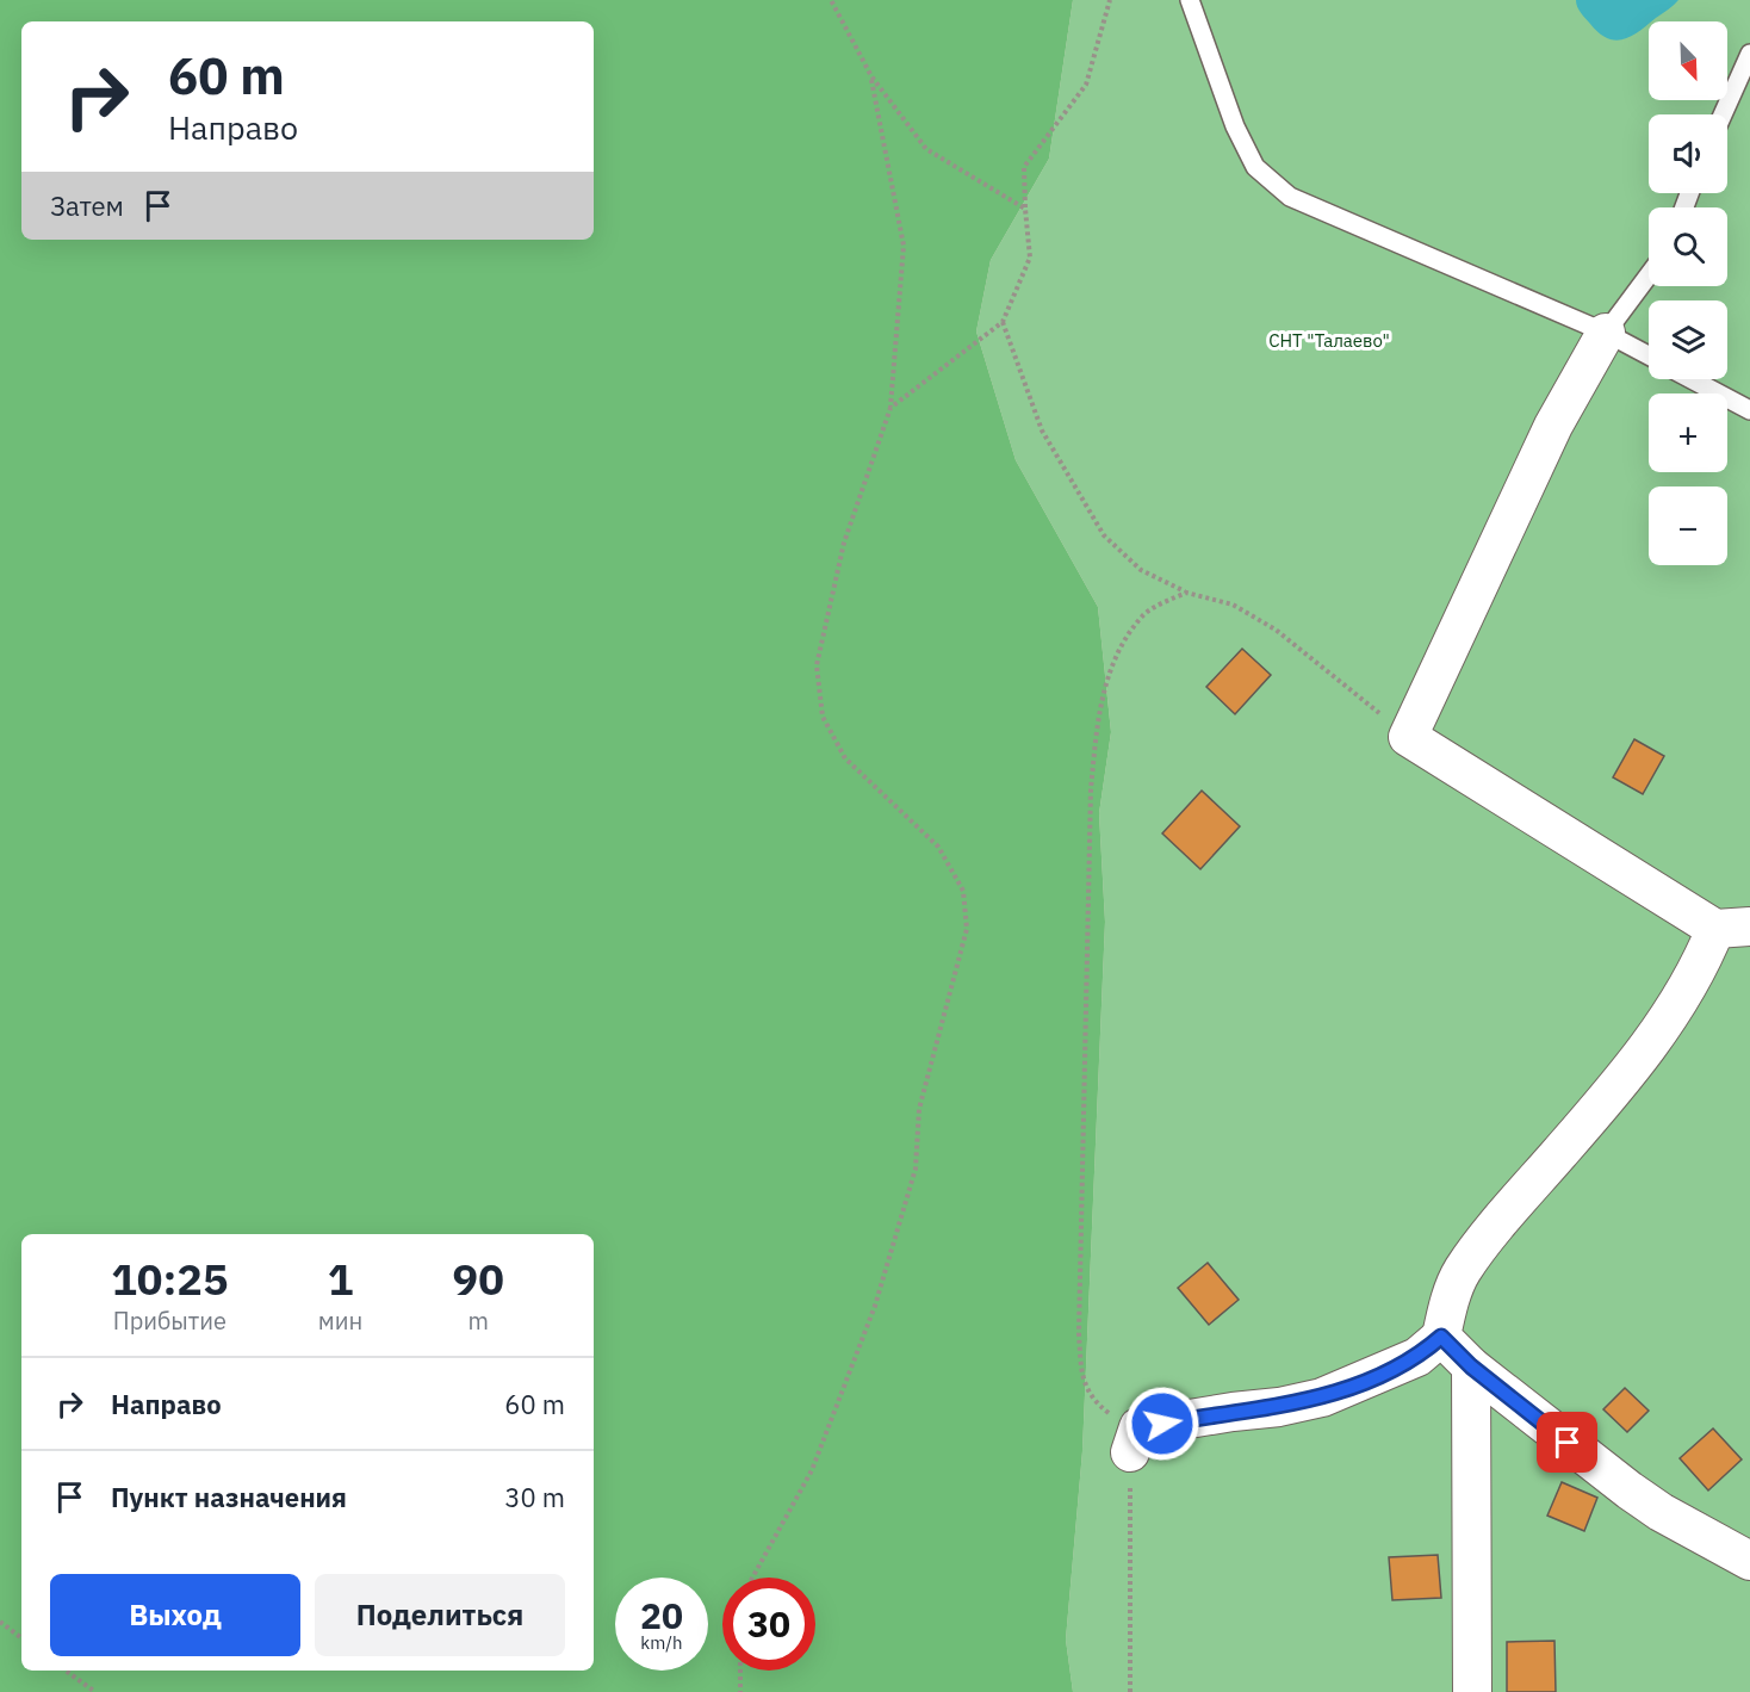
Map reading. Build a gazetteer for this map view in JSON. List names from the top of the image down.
{
  "parks": ["СНТ \"Талаево\""],
  "north": "bottom right",
  "page": {
    "map_buttons": ["+", "−"],
    "turn": ["60 m", "Направо"],
    "then": "Затем",
    "eta": [
      "10:25",
      "Прибытие",
      "1",
      "мин",
      "90",
      "m"
    ],
    "list": [
      {
        "name": "Направо",
        "value": "60 m"
      },
      {
        "name": "Пункт назначения",
        "value": "30 m"
      }
    ],
    "buttons": ["Выход", "Поделиться"],
    "speed": "20 km/h",
    "limit": "30"
  }
}
